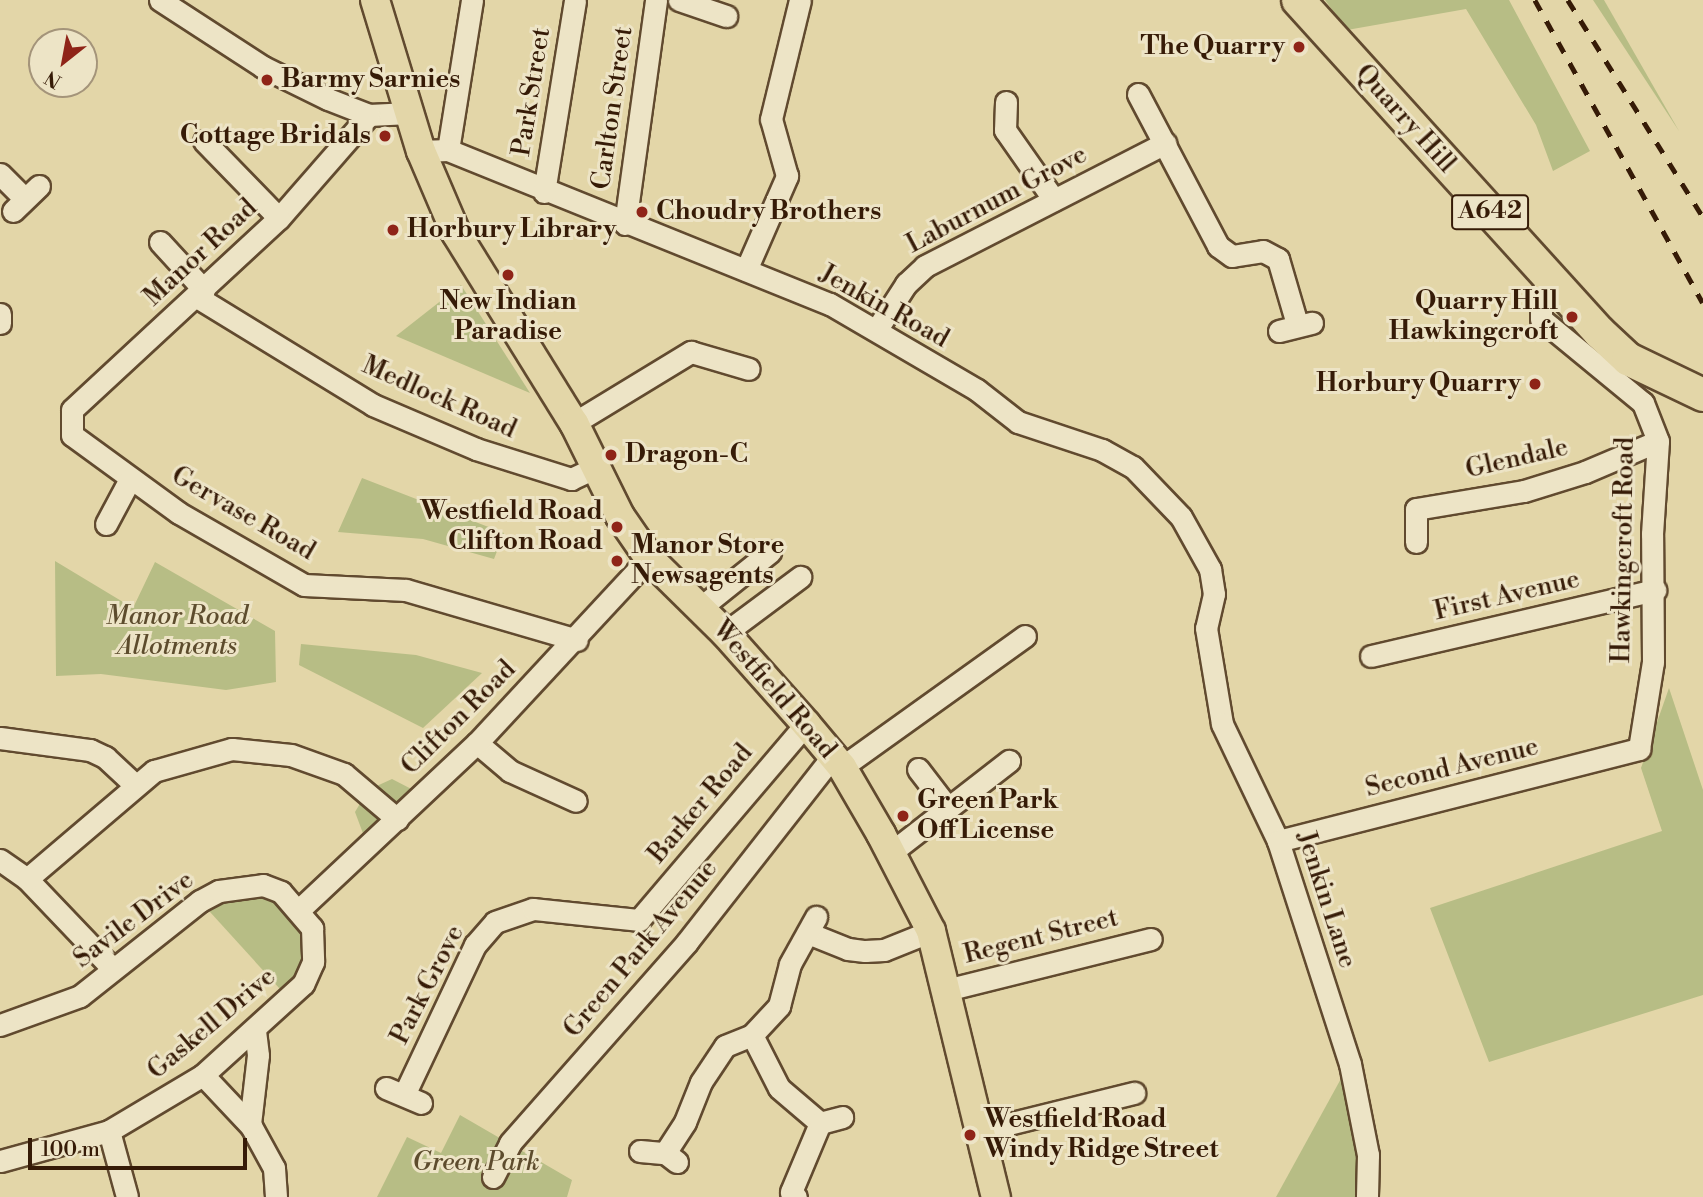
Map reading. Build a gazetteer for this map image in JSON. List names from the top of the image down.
{
  "streets": {
    "highway": ["Quarry Hill", "A642"],
    "main road": ["Westfield Road"],
    "street": [
      "Park Street",
      "Carlton Street",
      "Laburnum Grove",
      "Manor Road",
      "Jenkin Road",
      "Medlock Road",
      "Glendale",
      "Gervase Road",
      "Hawkingcroft Road",
      "First Avenue",
      "Clifton Road",
      "Second Avenue",
      "Barker Road",
      "Jenkin Lane",
      "Savile Drive",
      "Regent Street",
      "Green Park Avenue",
      "Park Grove",
      "Gaskell Drive"
    ]
  },
  "crossings": [
    ["Park Street", "Jenkin Road"],
    ["Carlton Street", "Jenkin Road"],
    ["Quarry Hill", "Hawkingcroft Road"],
    ["Laburnum Grove", "Jenkin Road"],
    ["Manor Road", "Medlock Road"],
    ["Manor Road", "Gervase Road"],
    ["Jenkin Road", "Westfield Road"],
    ["Jenkin Road", "Jenkin Lane"],
    ["Medlock Road", "Westfield Road"],
    ["Glendale", "Hawkingcroft Road"],
    ["Gervase Road", "Clifton Road"],
    ["Hawkingcroft Road", "First Avenue"],
    ["Hawkingcroft Road", "Second Avenue"],
    ["Westfield Road", "Clifton Road"],
    ["Westfield Road", "Barker Road"],
    ["Westfield Road", "Regent Street"],
    ["Westfield Road", "Green Park Avenue"],
    ["Clifton Road", "Savile Drive"],
    ["Clifton Road", "Gaskell Drive"],
    ["Second Avenue", "Jenkin Lane"],
    ["Barker Road", "Park Grove"],
    ["Savile Drive", "Gaskell Drive"]
  ],
  "parks": ["Manor Road Allotments", "Green Park"],
  "places": [
    "The Quarry",
    "Barmy Sarnies",
    "Cottage Bridals",
    "Choudry Brothers",
    "Horbury Library",
    "New Indian Paradise",
    "Quarry Hill Hawkingcroft",
    "Horbury Quarry",
    "Dragon-C",
    "Westfield Road Clifton Road",
    "Manor Store Newsagents",
    "Green Park Off License",
    "Westfield Road Windy Ridge Street"
  ],
  "scale_bar": "100 m",
  "north": "bottom left"
}
